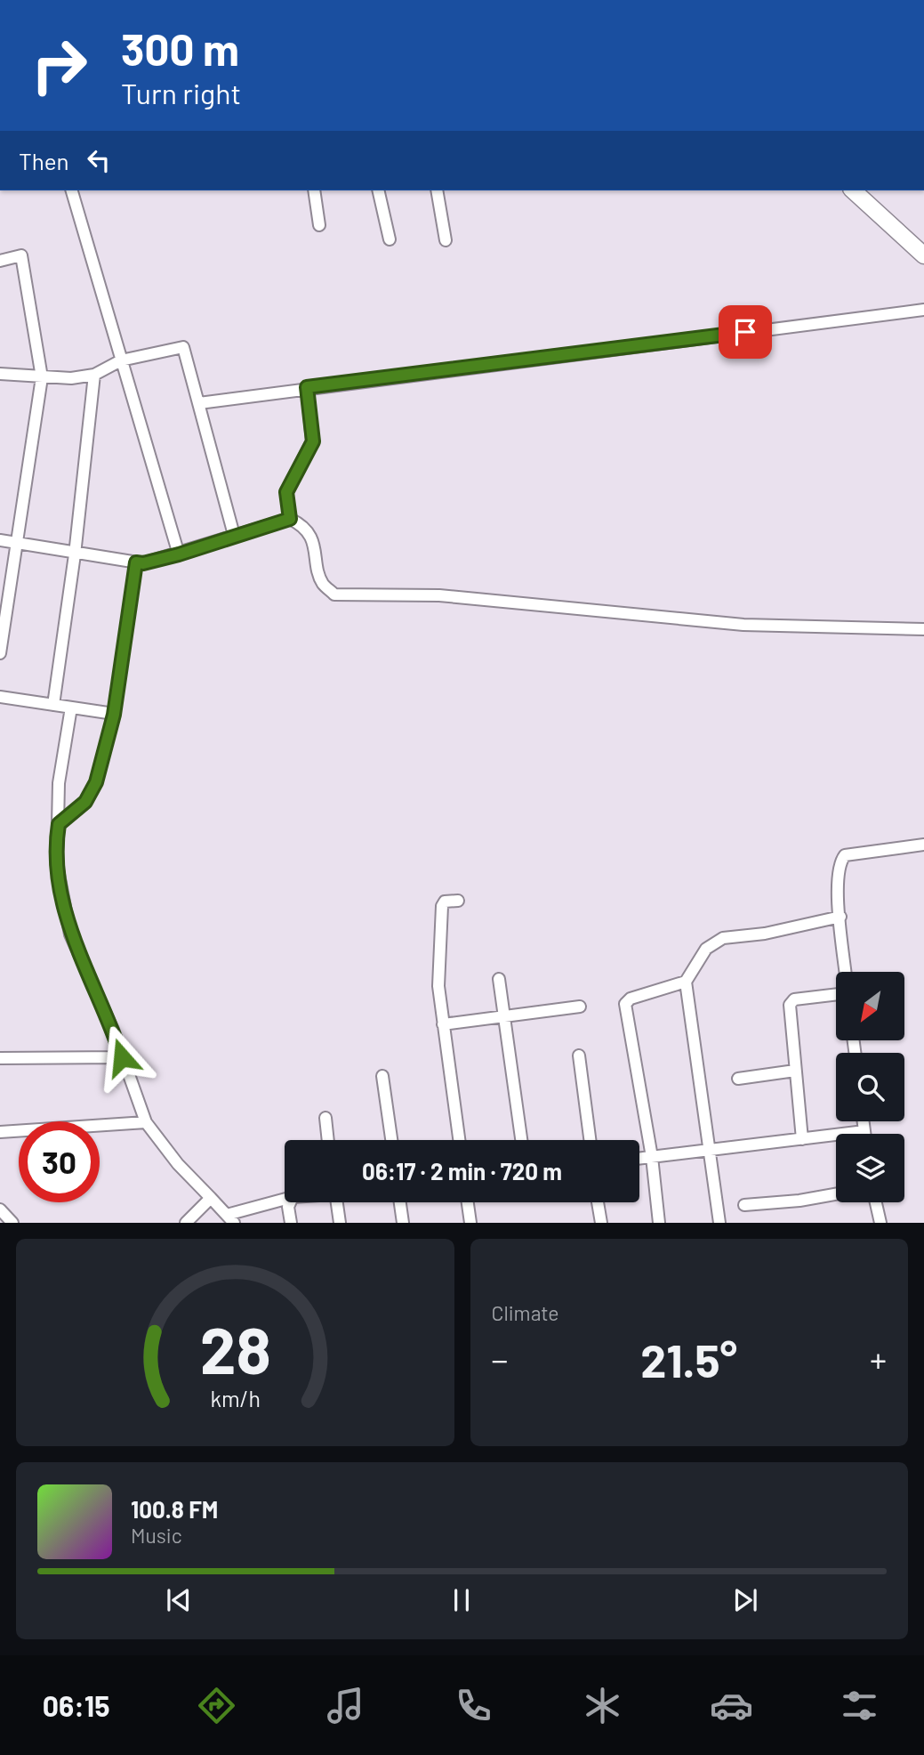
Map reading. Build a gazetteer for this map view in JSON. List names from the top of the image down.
{
  "north": "bottom left",
  "page": {
    "turn": ["300 m", "Turn right"],
    "then": "Then",
    "limit": "30",
    "trip": "06:17 · 2 min · 720 m",
    "tile": "Climate",
    "heat": ["−", "21.5°", "+"],
    "song": ["100.8 FM", "Music"],
    "tabs": "06:15",
    "gauge": ["28", "km/h"]
  }
}
